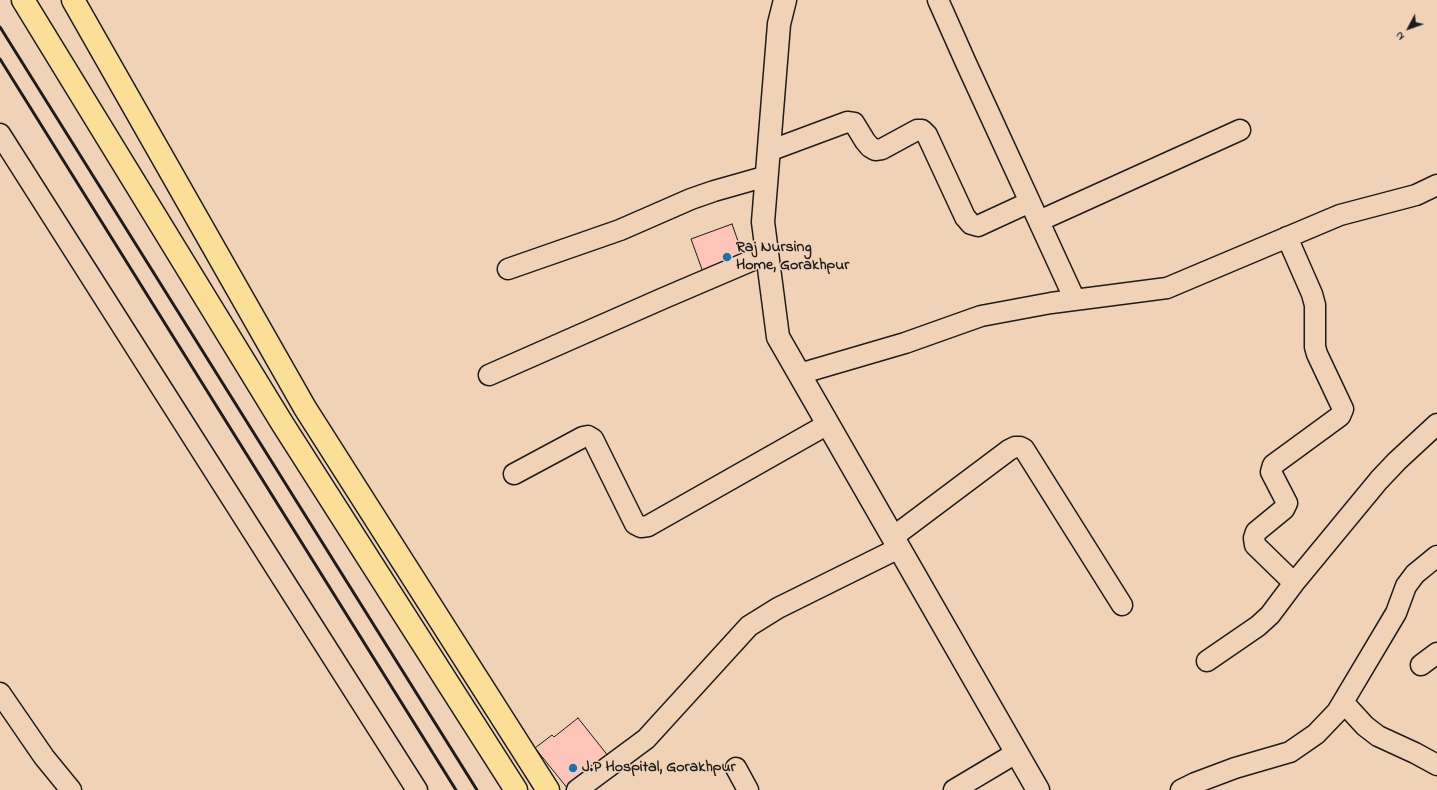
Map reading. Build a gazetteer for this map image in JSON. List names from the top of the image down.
{
  "places": ["Raj Nursing Home, Gorakhpur", "J.P Hospital, Gorakhpur"],
  "north": "bottom left"
}
